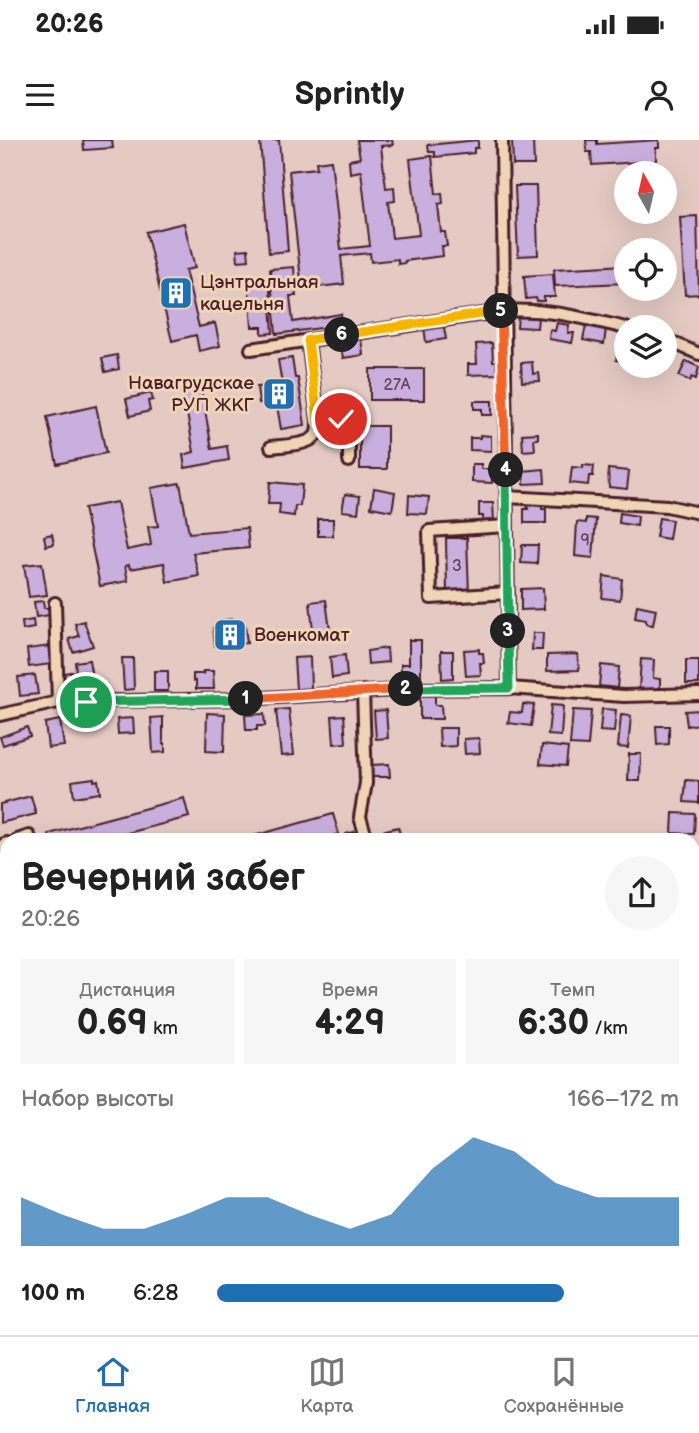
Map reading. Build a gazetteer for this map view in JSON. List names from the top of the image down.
{
  "places": {
    "building": ["Цэнтральная кацельня", "Навагрудскае РУП ЖКГ", "Военкомат"]
  },
  "house_numbers": ["27А", "9", "3"],
  "north": "top",
  "page": {
    "status": "20:26",
    "header": "Sprintly",
    "pins": [
      "5",
      "6",
      "4",
      "3",
      "2",
      "1"
    ],
    "heading": ["Вечерний забег", "20:26"],
    "stats": [
      ["Дистанция", "0.69 km"],
      ["Время", "4:29"],
      ["Темп", "6:30 /km"]
    ],
    "chart": ["Набор высоты", "166–172 m"],
    "list": [
      {
        "name": "100 m",
        "note": "6:28"
      }
    ],
    "tabs": ["Главная", "Карта", "Сохранённые"]
  }
}
